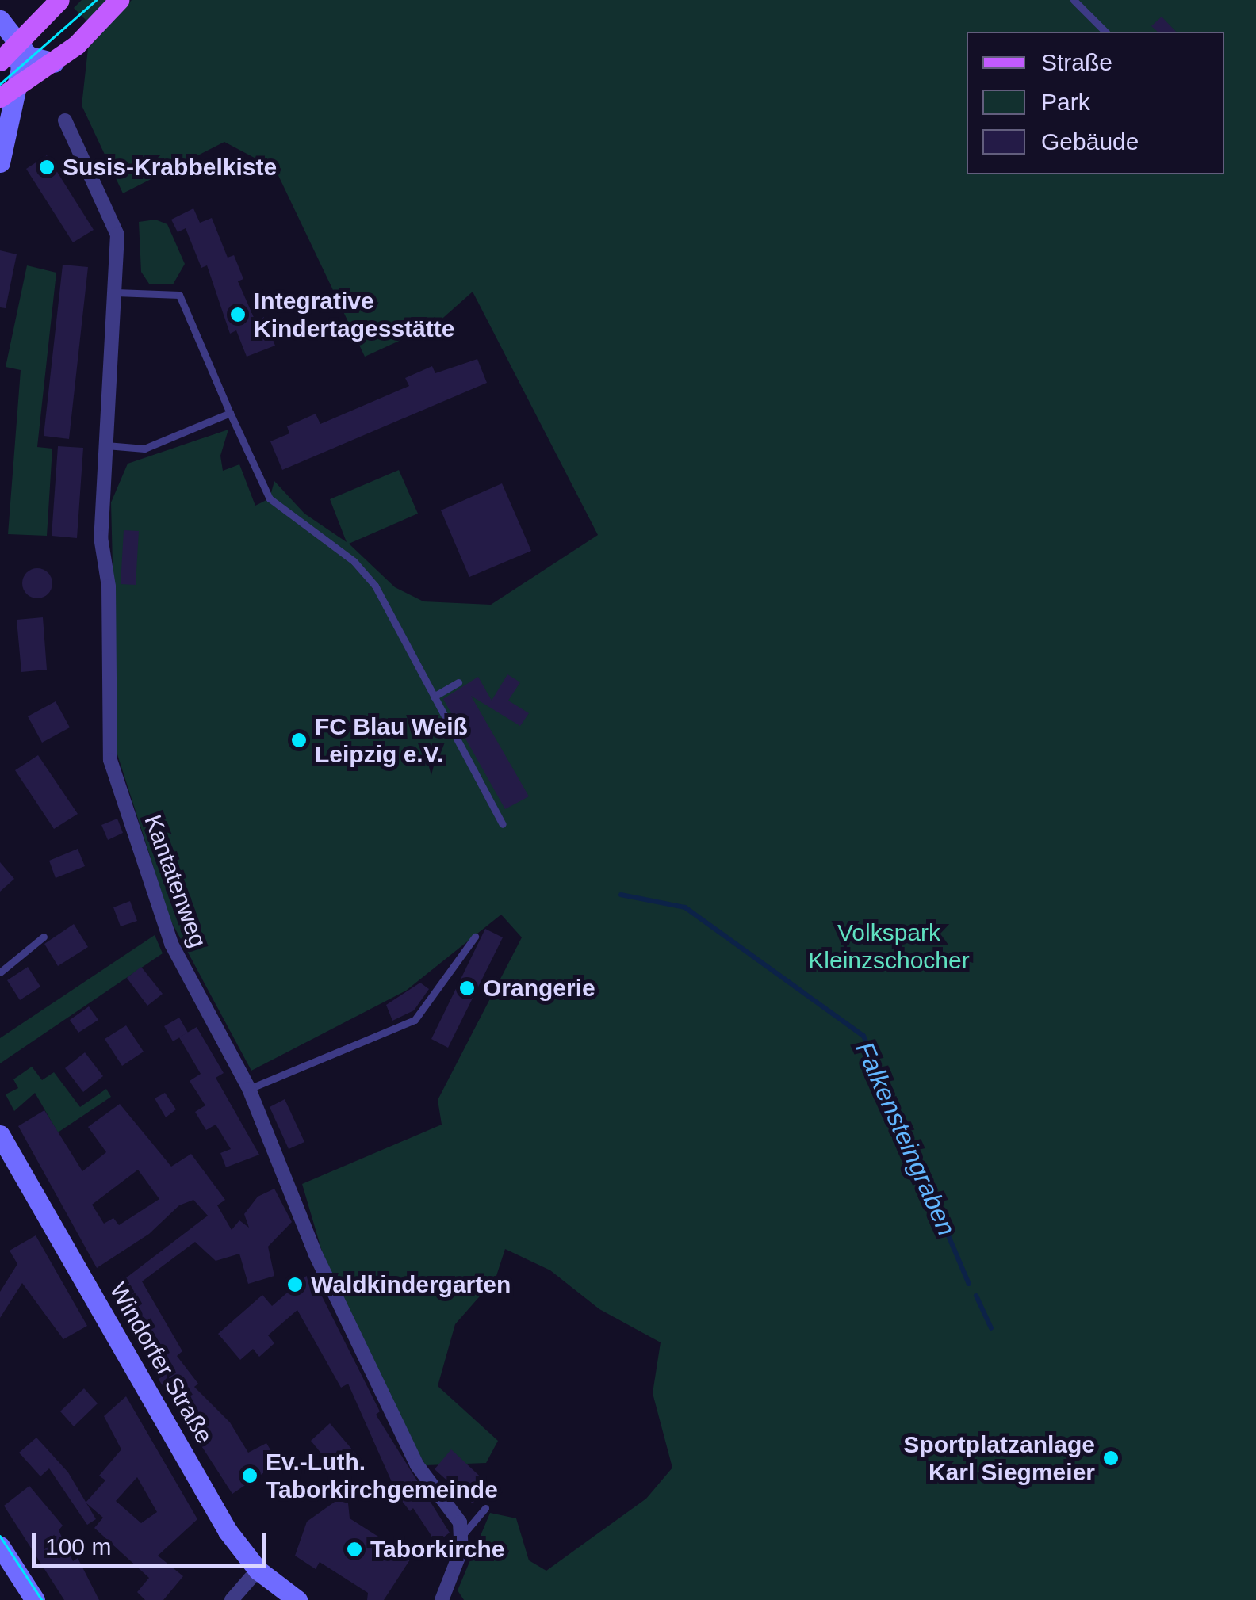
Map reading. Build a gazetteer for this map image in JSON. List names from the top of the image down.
{
  "streets": {
    "street": ["Kantatenweg", "Windorfer Straße"]
  },
  "water": ["Falkensteingraben"],
  "parks": ["Volkspark Kleinzschocher"],
  "places": [
    "Susis-Krabbelkiste",
    "Integrative Kindertagesstätte",
    "FC Blau Weiß Leipzig e.V.",
    "Orangerie",
    "Waldkindergarten",
    "Sportplatzanlage Karl Siegmeier",
    "Ev.-Luth. Taborkirchgemeinde",
    "Taborkirche"
  ],
  "legend": ["Straße", "Park", "Gebäude"],
  "scale_bar": "100 m"
}
